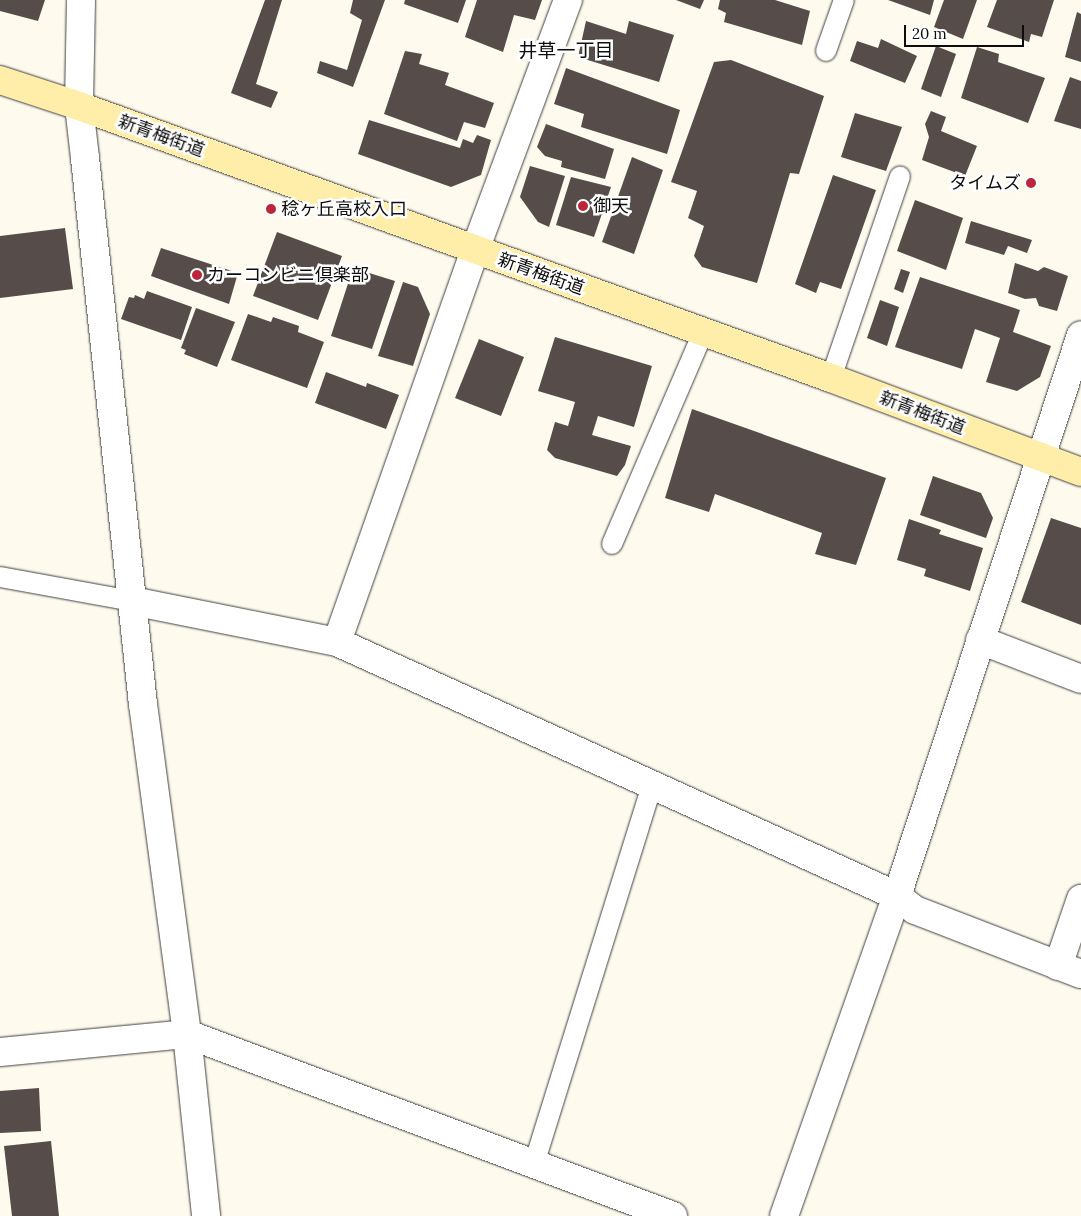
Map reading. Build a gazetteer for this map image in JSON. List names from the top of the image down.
{
  "streets": {
    "main road": ["新青梅街道"]
  },
  "districts": ["井草一丁目"],
  "places": [
    "タイムズ",
    "御天",
    "稔ヶ丘高校入口",
    "カーコンビニ倶楽部"
  ],
  "scale_bar": "20 m"
}
